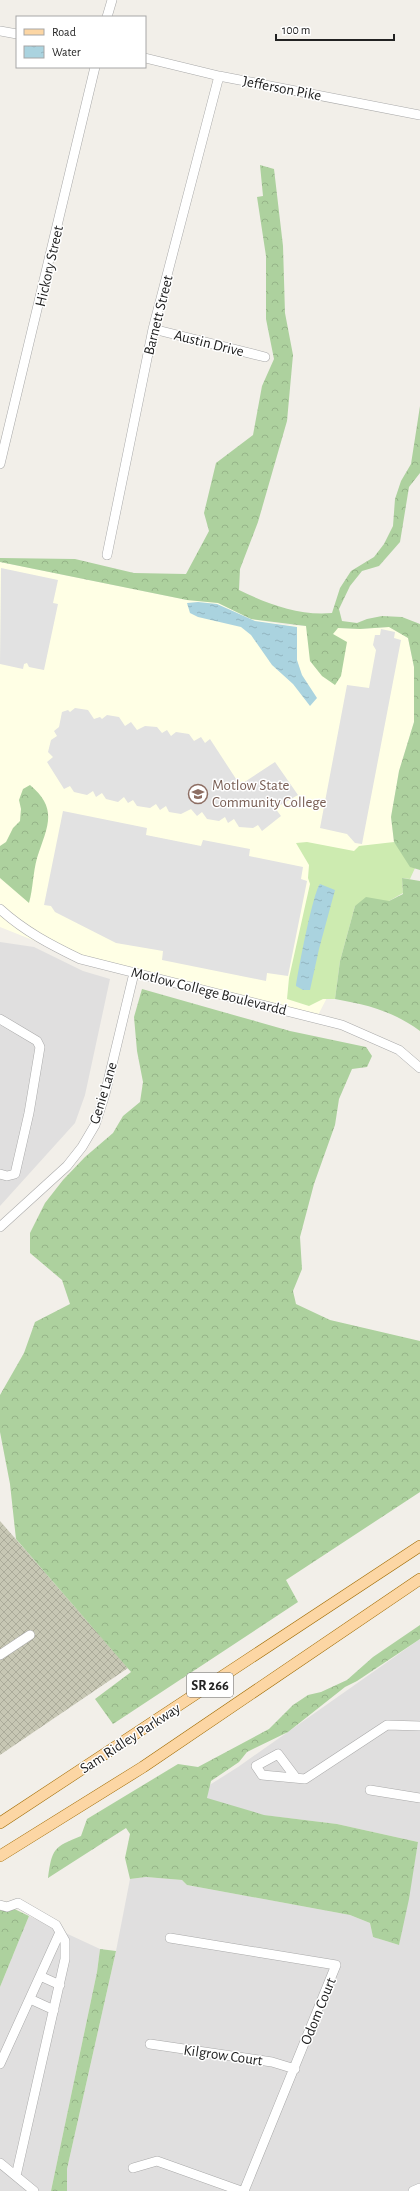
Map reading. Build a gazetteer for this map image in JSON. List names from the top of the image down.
{
  "streets": {
    "main road": ["SR 266", "Sam Ridley Parkway"],
    "street": [
      "Jefferson Pike",
      "Hickory Street",
      "Barnett Street",
      "Austin Drive",
      "Motlow College Boulevardd",
      "Genie Lane",
      "Odom Court",
      "Kilgrow Court"
    ]
  },
  "crossings": [
    ["Jefferson Pike", "Barnett Street"],
    ["Barnett Street", "Austin Drive"],
    ["Motlow College Boulevardd", "Genie Lane"],
    ["Odom Court", "Kilgrow Court"]
  ],
  "places": {
    "school or university": ["Motlow State Community College"]
  },
  "legend": ["Road", "Water"],
  "scale_bar": "100 m"
}
